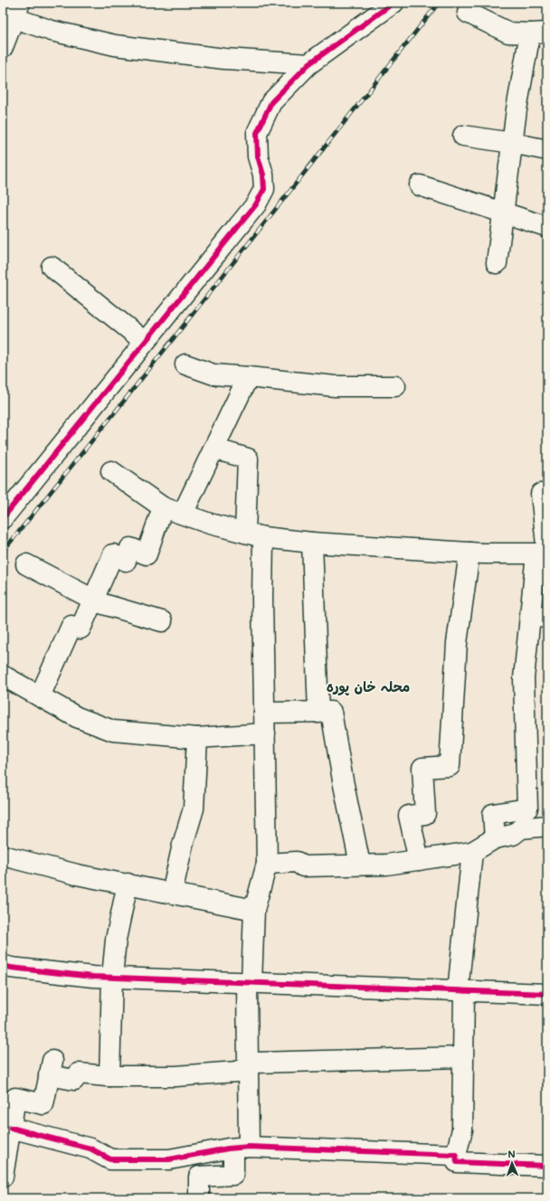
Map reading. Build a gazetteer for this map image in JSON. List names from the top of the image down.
{
  "districts": ["محلہ خان پورہ"],
  "north": "top"
}
